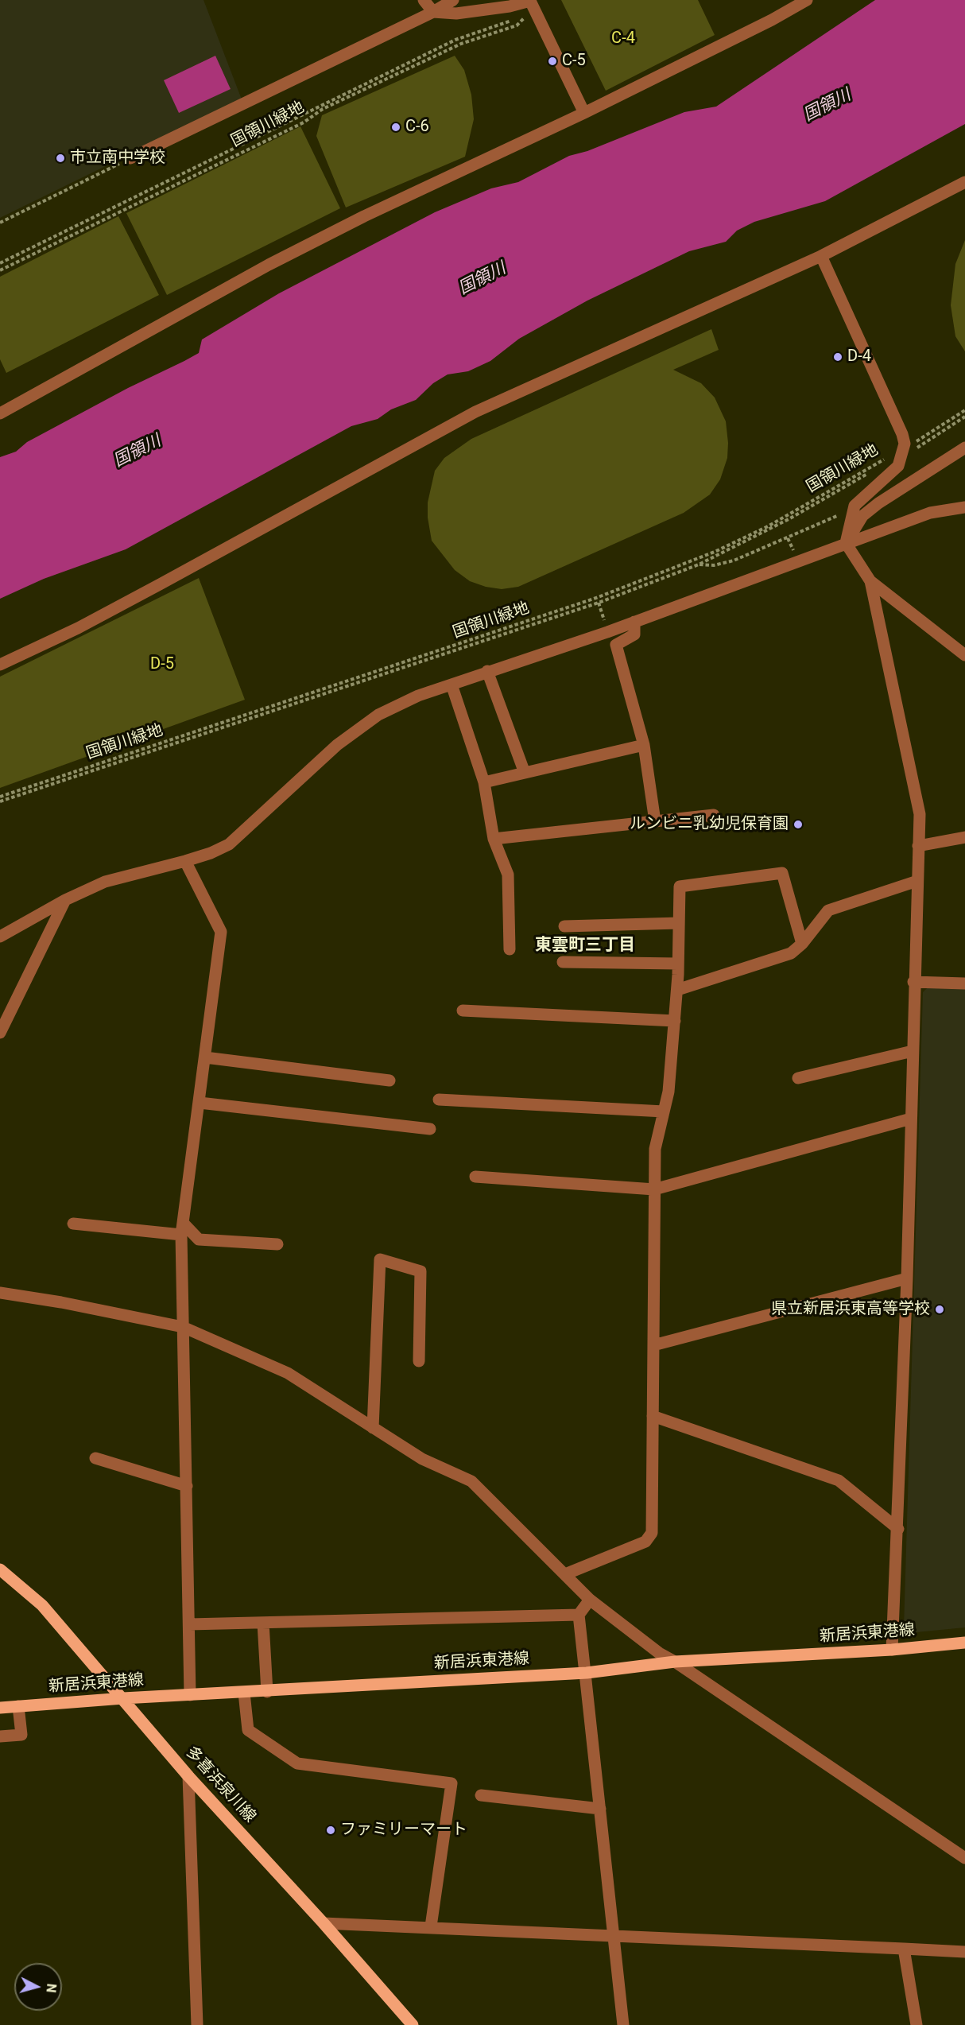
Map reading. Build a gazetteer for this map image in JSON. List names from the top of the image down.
{
  "streets": {
    "main road": ["新居浜東港線", "多喜浜泉川線"],
    "path": ["国領川緑地"]
  },
  "crossings": [
    ["新居浜東港線", "多喜浜泉川線"]
  ],
  "districts": ["東雲町三丁目"],
  "water": ["国領川"],
  "parks": ["C-4", "D-5"],
  "places": [
    "C-5",
    "C-6",
    "市立南中学校",
    "D-4",
    "ルンビニ乳幼児保育園",
    "県立新居浜東高等学校",
    "ファミリーマート"
  ],
  "north": "right"
}
